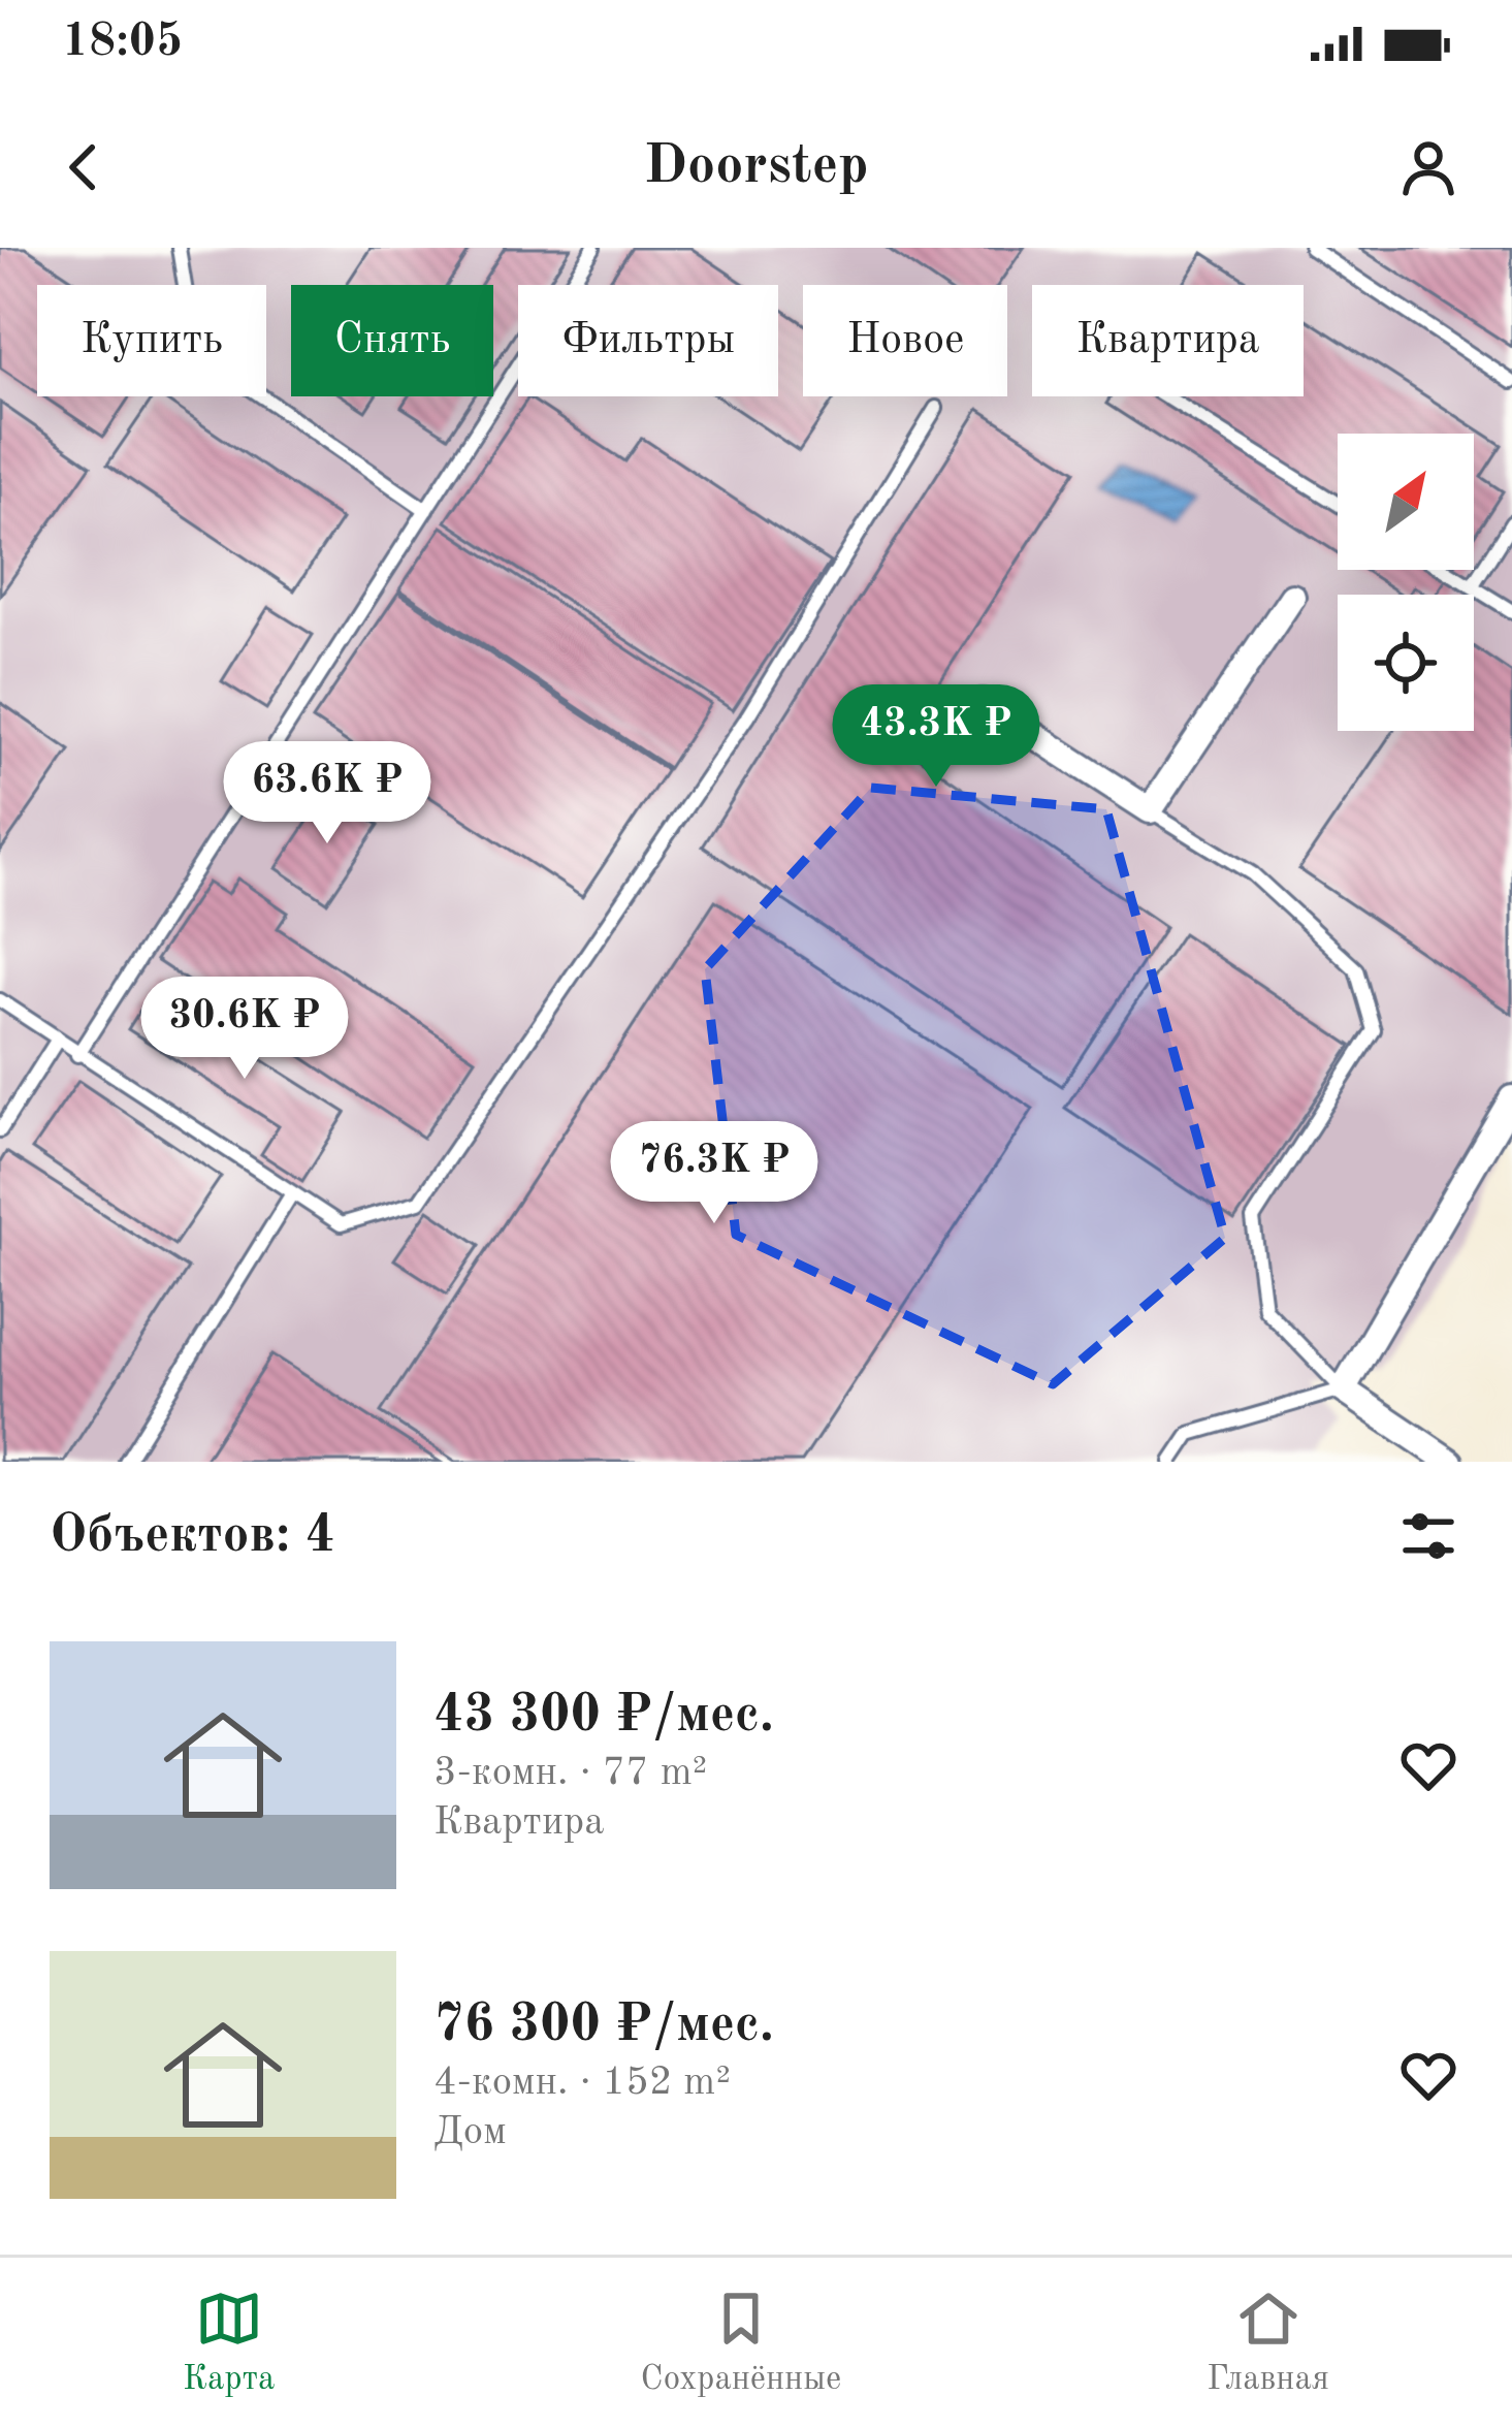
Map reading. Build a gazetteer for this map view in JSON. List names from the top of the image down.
{
  "north": "top right",
  "page": {
    "status": "18:05",
    "header": "Doorstep",
    "chip": [
      "Купить",
      "Снять",
      "Фильтры",
      "Новое",
      "Квартира"
    ],
    "price": [
      "43.3K ₽",
      "63.6K ₽",
      "30.6K ₽",
      "76.3K ₽"
    ],
    "heading": "Объектов: 4",
    "list": [
      {
        "name": "43 300 ₽/мес.",
        "note": "3-комн. · 77 m² · Квартира"
      },
      {
        "name": "76 300 ₽/мес.",
        "note": "4-комн. · 152 m² · Дом"
      }
    ],
    "tabs": ["Карта", "Сохранённые", "Главная"]
  }
}
